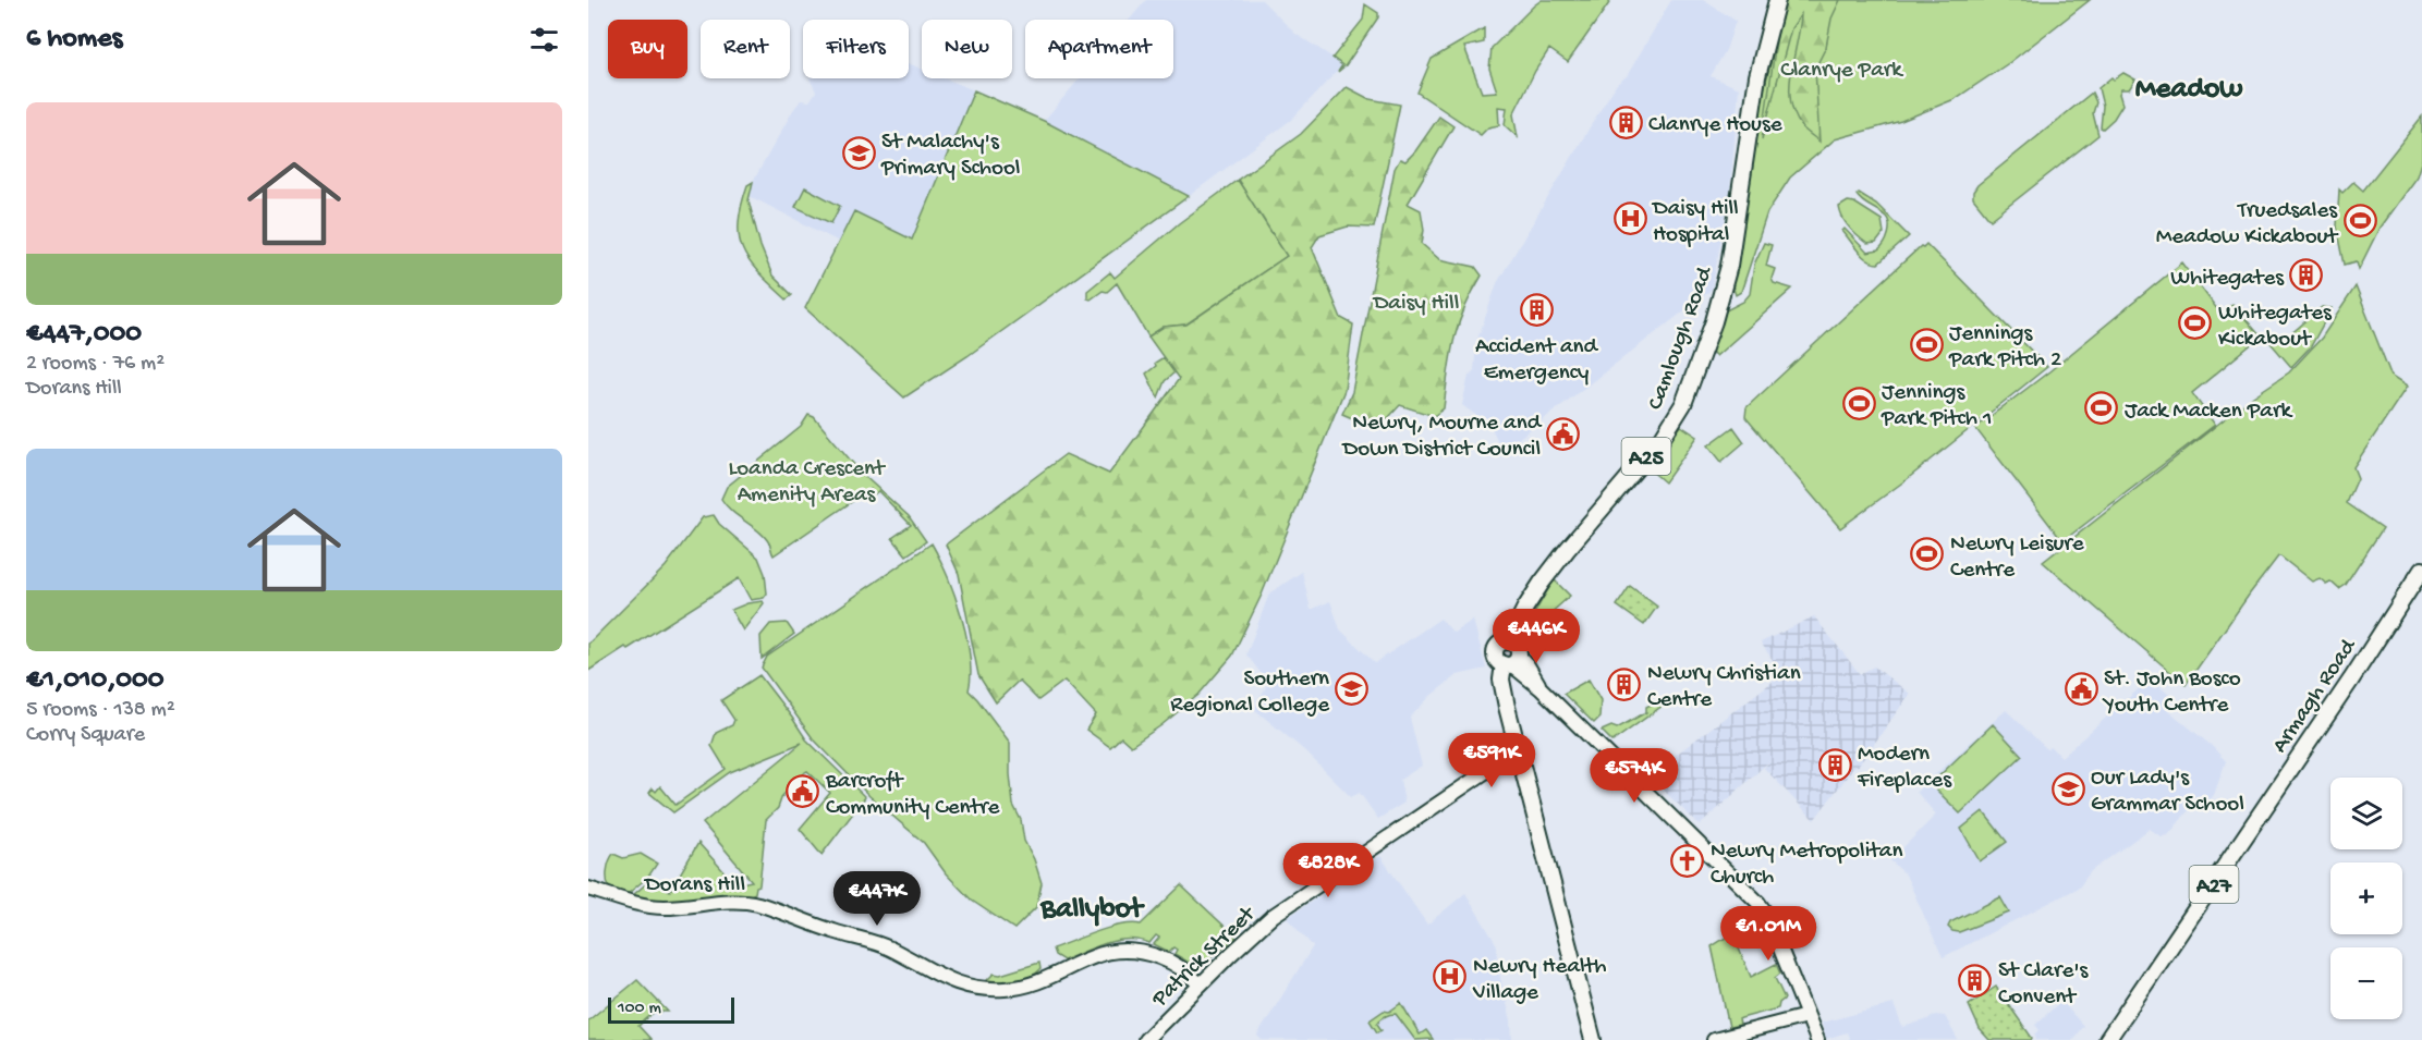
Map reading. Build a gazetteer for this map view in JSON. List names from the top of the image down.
{
  "streets": {
    "main road": [
      "Camlough Road",
      "A25",
      "Armagh Road",
      "Dorans Hill",
      "A27",
      "Patrick Street"
    ]
  },
  "crossings": [
    ["Camlough Road", "A25"],
    ["A25", "Patrick Street"],
    ["Dorans Hill", "Patrick Street"]
  ],
  "districts": ["Meadow", "Ballybot"],
  "parks": ["Clanrye Park", "Daisy Hill", "Loanda Crescent Amenity Areas"],
  "places": {
    "building": [
      "Clanrye House",
      "Whitegates",
      "Accident and Emergency",
      "Newry Christian Centre",
      "Modern Fireplaces",
      "St Clare's Convent"
    ],
    "school or university": ["St Malachy's Primary School", "Southern Regional College", "Our Lady's Grammar School"],
    "hospital": ["Daisy Hill Hospital", "Newry Health Village"],
    "sports": [
      "Truedsales Meadow Kickabout",
      "Whitegates Kickabout",
      "Jennings Park Pitch 2",
      "Jennings Park Pitch 1",
      "Jack Macken Park",
      "Newry Leisure Centre"
    ],
    "public building": ["Newry, Mourne and Down District Council", "St. John Bosco Youth Centre", "Barcroft Community Centre"],
    "church": ["Newry Metropolitan Church"]
  },
  "scale_bar": "100 m",
  "page": {
    "heading": "6 homes",
    "chip": [
      "Buy",
      "Rent",
      "Filters",
      "New",
      "Apartment"
    ],
    "list": [
      {
        "name": "€447,000",
        "note": "2 rooms · 76 m² · Dorans Hill"
      },
      {
        "name": "€1,010,000",
        "note": "5 rooms · 138 m² · Corry Square"
      }
    ],
    "price": [
      "€446K",
      "€591K",
      "€574K",
      "€828K",
      "€447K",
      "€1.01M"
    ],
    "map_buttons": ["+", "−"],
    "scale": "100 m"
  }
}
